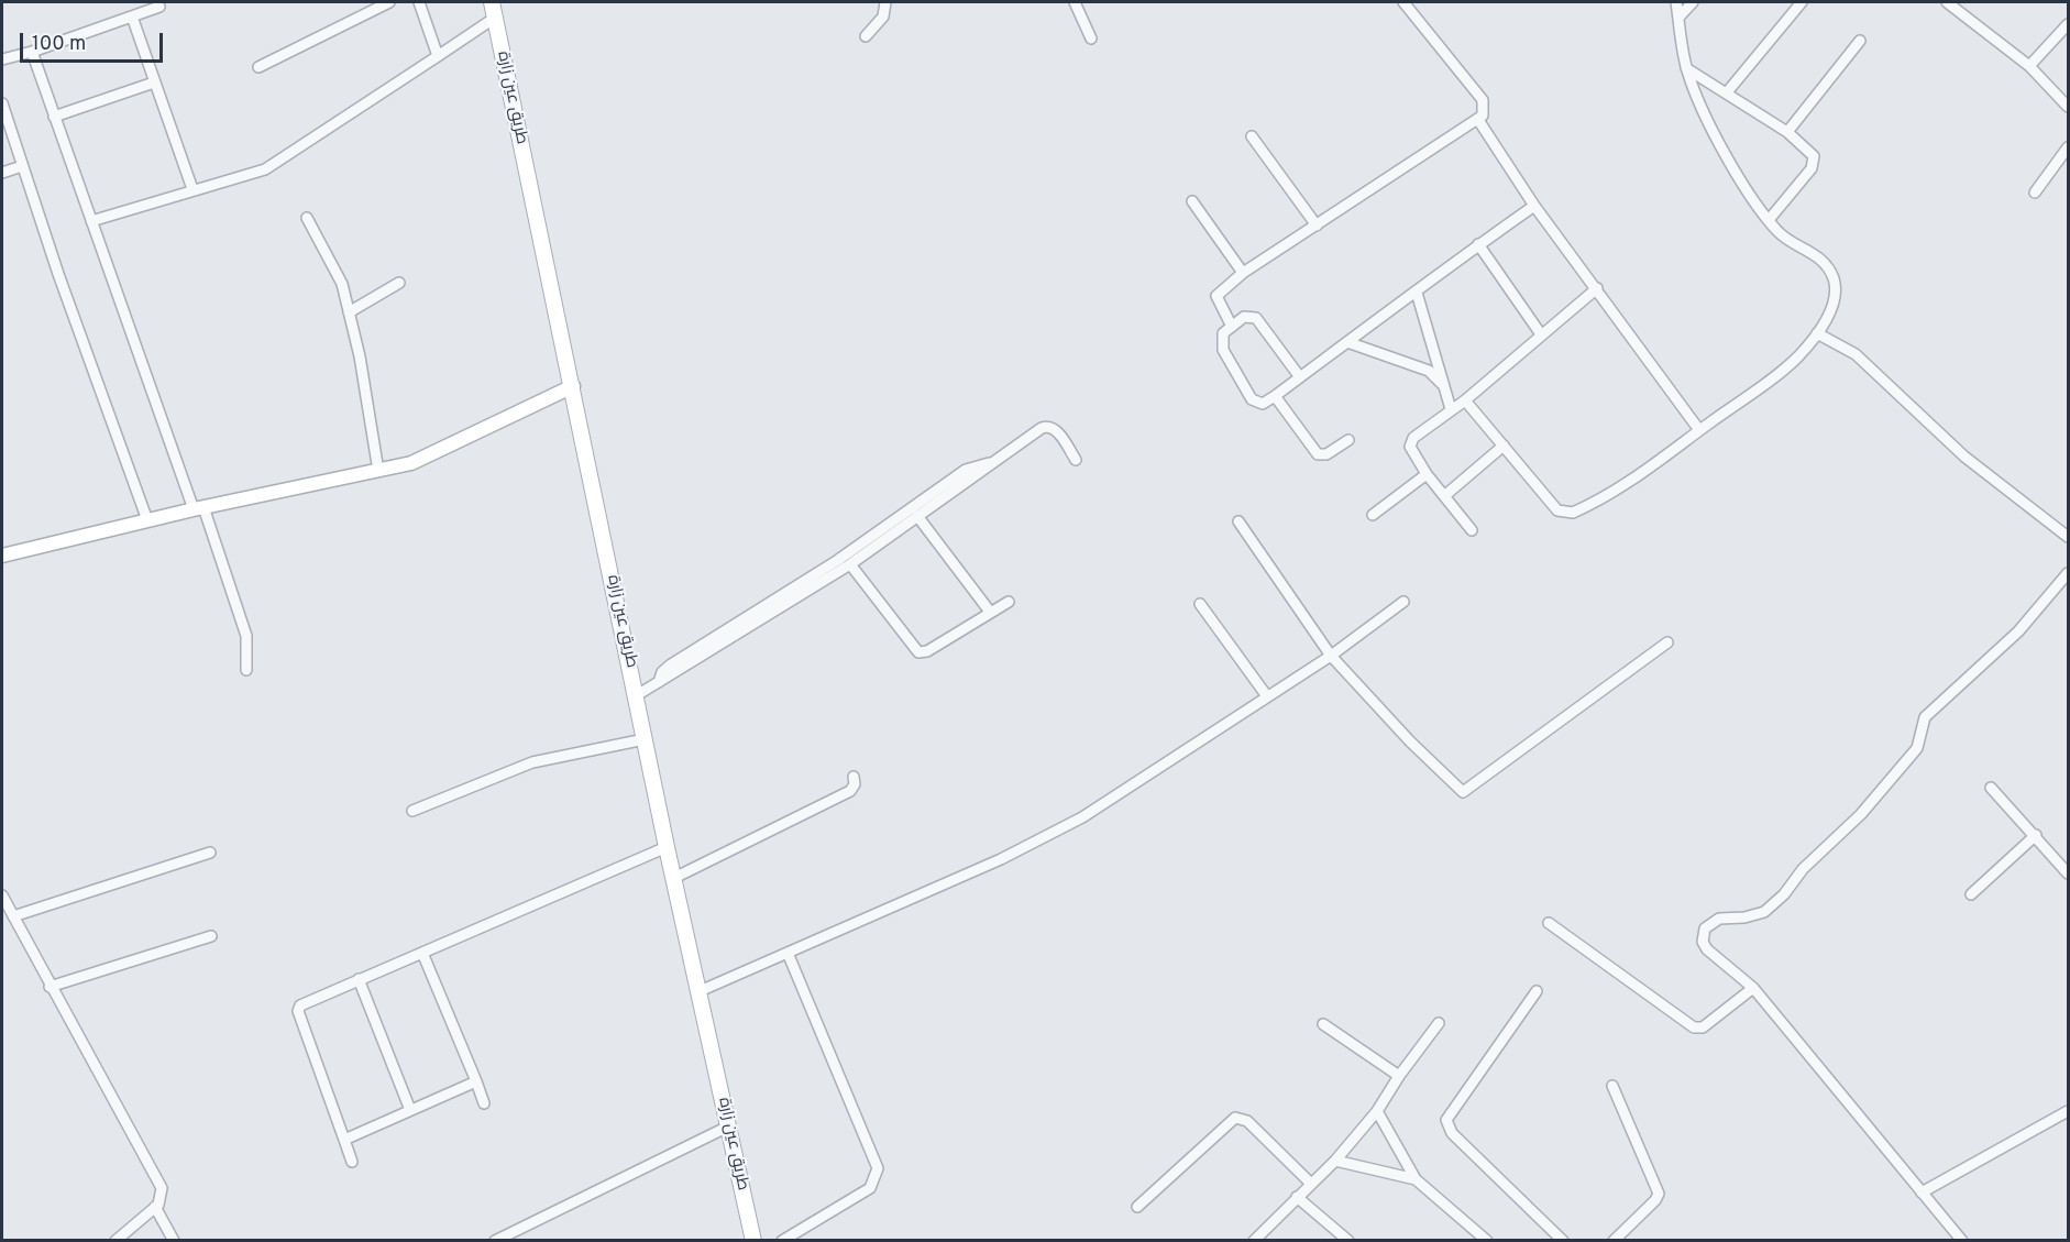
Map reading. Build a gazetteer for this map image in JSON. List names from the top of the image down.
{
  "streets": {
    "main road": ["طريق عين زارة"]
  },
  "scale_bar": "100 m"
}
